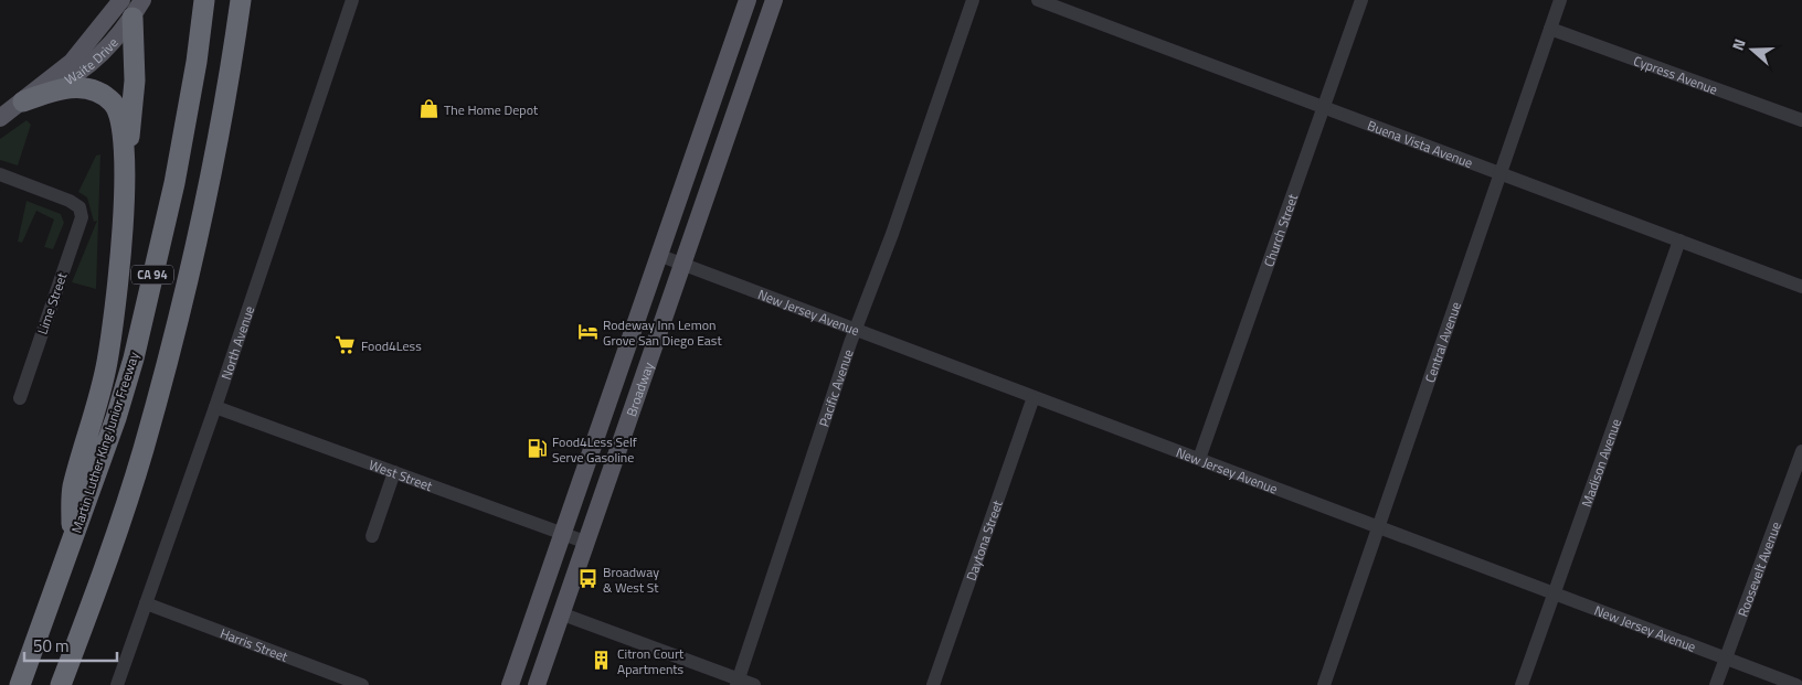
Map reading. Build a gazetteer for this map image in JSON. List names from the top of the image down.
{
  "streets": {
    "highway": ["CA 94", "Martin Luther King Junior Freeway"],
    "main road": ["Waite Drive", "Broadway"],
    "street": [
      "Cypress Avenue",
      "Buena Vista Avenue",
      "Church Street",
      "Lime Street",
      "New Jersey Avenue",
      "North Avenue",
      "Central Avenue",
      "Pacific Avenue",
      "Madison Avenue",
      "West Street",
      "Daytona Street",
      "Roosevelt Avenue",
      "Harris Street"
    ]
  },
  "crossings": [
    ["Cypress Avenue", "Central Avenue"],
    ["Buena Vista Avenue", "Church Street"],
    ["Buena Vista Avenue", "Central Avenue"],
    ["Buena Vista Avenue", "Madison Avenue"],
    ["Church Street", "New Jersey Avenue"],
    ["New Jersey Avenue", "Central Avenue"],
    ["New Jersey Avenue", "Pacific Avenue"],
    ["New Jersey Avenue", "Broadway"],
    ["New Jersey Avenue", "Madison Avenue"],
    ["New Jersey Avenue", "Daytona Street"],
    ["New Jersey Avenue", "Roosevelt Avenue"],
    ["North Avenue", "West Street"],
    ["North Avenue", "Harris Street"],
    ["Broadway", "West Street"]
  ],
  "places": {
    "shop": ["The Home Depot"],
    "hotel": ["Rodeway Inn Lemon Grove San Diego East"],
    "supermarket": ["Food4Less"],
    "fuel station": ["Food4Less Self Serve Gasoline"],
    "bus stop": ["Broadway & West St"],
    "building": ["Citron Court Apartments"]
  },
  "scale_bar": "50 m",
  "north": "left"
}
